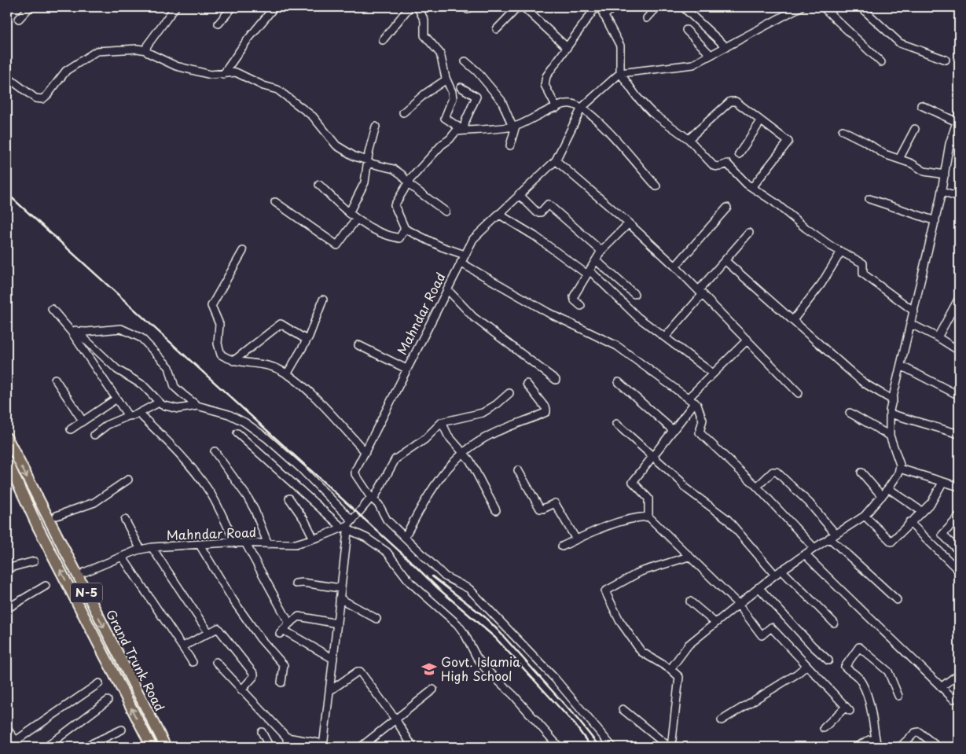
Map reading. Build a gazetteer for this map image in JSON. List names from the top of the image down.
{
  "streets": {
    "highway": ["N-5", "Grand Trunk Road"],
    "street": ["Mahndar Road"]
  },
  "places": {
    "school or university": ["Govt. Islamia High School"]
  }
}
